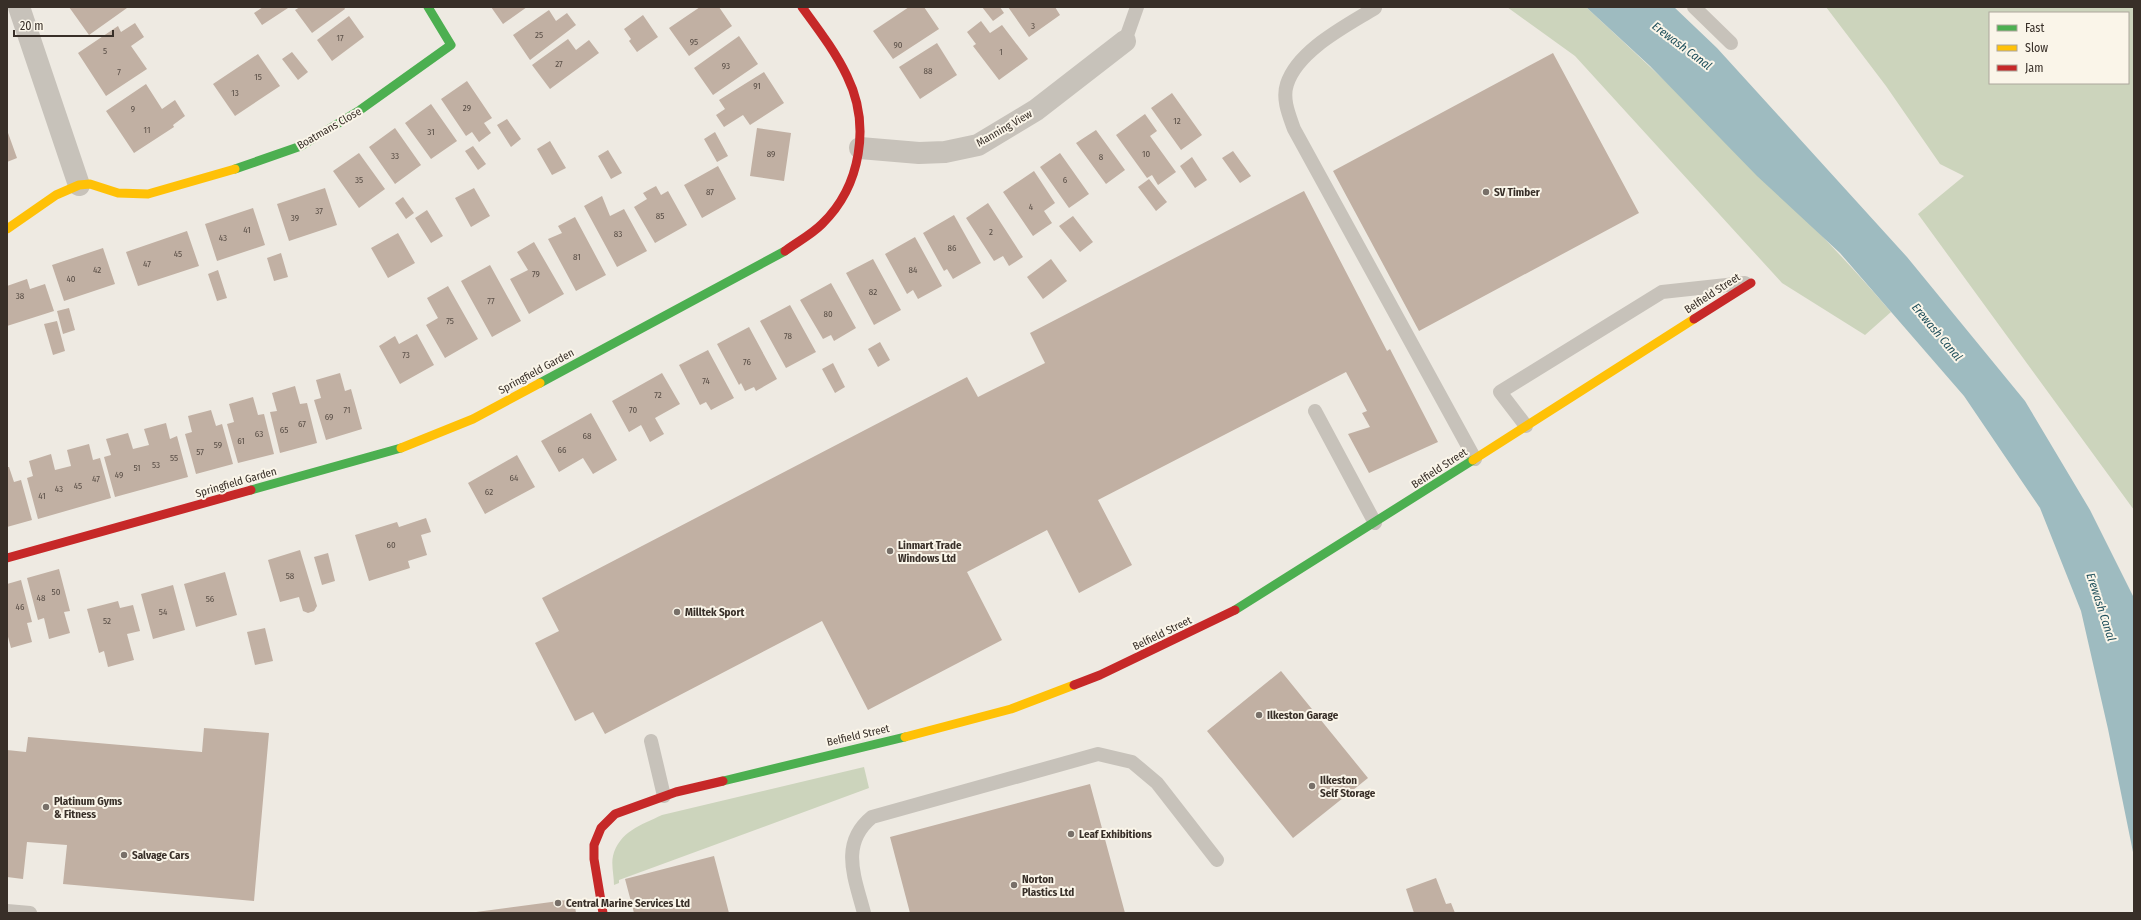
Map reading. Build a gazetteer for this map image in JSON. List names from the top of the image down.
{
  "streets": {
    "street": [
      "Boatmans Close",
      "Manning View",
      "Belfield Street",
      "Springfield Garden"
    ]
  },
  "crossings": [
    ["Manning View", "Springfield Garden"]
  ],
  "water": ["Erewash Canal"],
  "places": [
    "SV Timber",
    "Linmart Trade Windows Ltd",
    "Milltek Sport",
    "Ilkeston Garage",
    "Ilkeston Self Storage",
    "Platinum Gyms & Fitness",
    "Leaf Exhibitions",
    "Salvage Cars",
    "Norton Plastics Ltd",
    "Central Marine Services Ltd"
  ],
  "house_numbers": [
    "3",
    "25",
    "17",
    "95",
    "90",
    "5",
    "1",
    "27",
    "93",
    "88",
    "7",
    "15",
    "91",
    "13",
    "29",
    "9",
    "12",
    "11",
    "31",
    "89",
    "10",
    "33",
    "8",
    "35",
    "6",
    "87",
    "4",
    "37",
    "85",
    "39",
    "41",
    "2",
    "83",
    "43",
    "86",
    "45",
    "81",
    "47",
    "42",
    "84",
    "79",
    "40",
    "82",
    "38",
    "77",
    "80",
    "75",
    "78",
    "73",
    "76",
    "74",
    "72",
    "71",
    "70",
    "69",
    "67",
    "65",
    "63",
    "68",
    "61",
    "59",
    "66",
    "57",
    "55",
    "53",
    "51",
    "49",
    "64",
    "47",
    "45",
    "43",
    "62",
    "41",
    "60",
    "58",
    "50",
    "48",
    "56",
    "46",
    "54",
    "52"
  ],
  "legend": ["Fast", "Slow", "Jam"],
  "scale_bar": "20 m"
}
